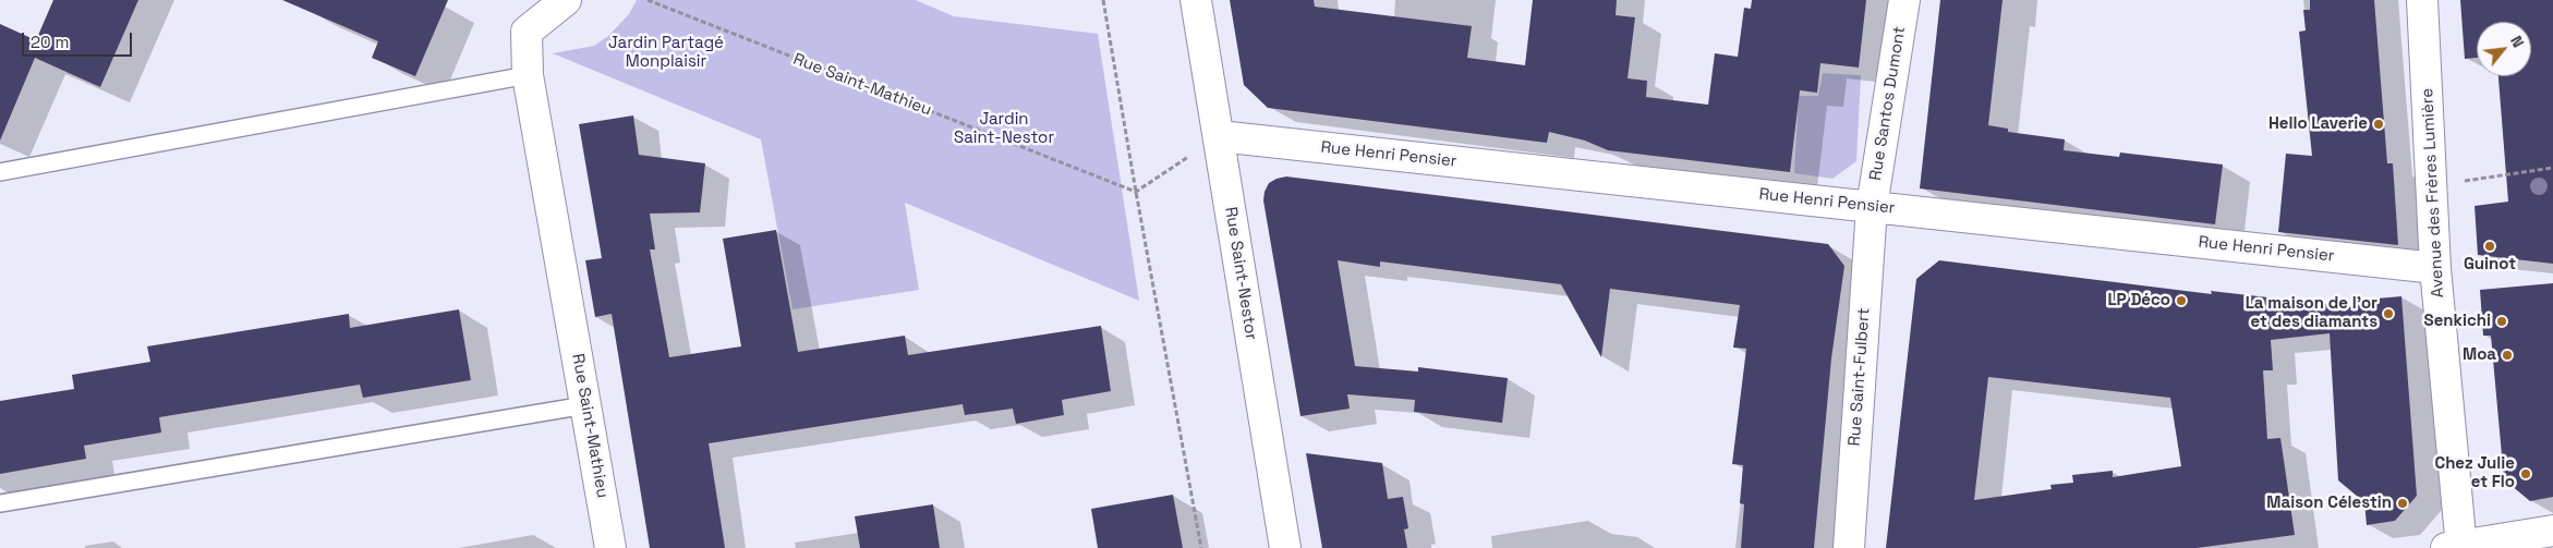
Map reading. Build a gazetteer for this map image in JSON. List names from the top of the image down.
{
  "streets": {
    "street": [
      "Rue Saint-Mathieu",
      "Rue Santos Dumont",
      "Rue Henri Pensier",
      "Avenue des Frères Lumière",
      "Rue Saint-Nestor",
      "Rue Saint-Fulbert"
    ]
  },
  "crossings": [
    ["Rue Santos Dumont", "Rue Henri Pensier"],
    ["Rue Santos Dumont", "Rue Saint-Fulbert"],
    ["Rue Henri Pensier", "Avenue des Frères Lumière"],
    ["Rue Henri Pensier", "Rue Saint-Nestor"],
    ["Rue Henri Pensier", "Rue Saint-Fulbert"]
  ],
  "parks": ["Jardin Partagé Monplaisir", "Jardin Saint-Nestor"],
  "places": [
    "Hello Laverie",
    "Guinot",
    "LP Déco",
    "La maison de l'or et des diamants",
    "Senkichi",
    "Moa",
    "Chez Julie et Flo",
    "Maison Célestin"
  ],
  "scale_bar": "20 m",
  "north": "top right"
}
